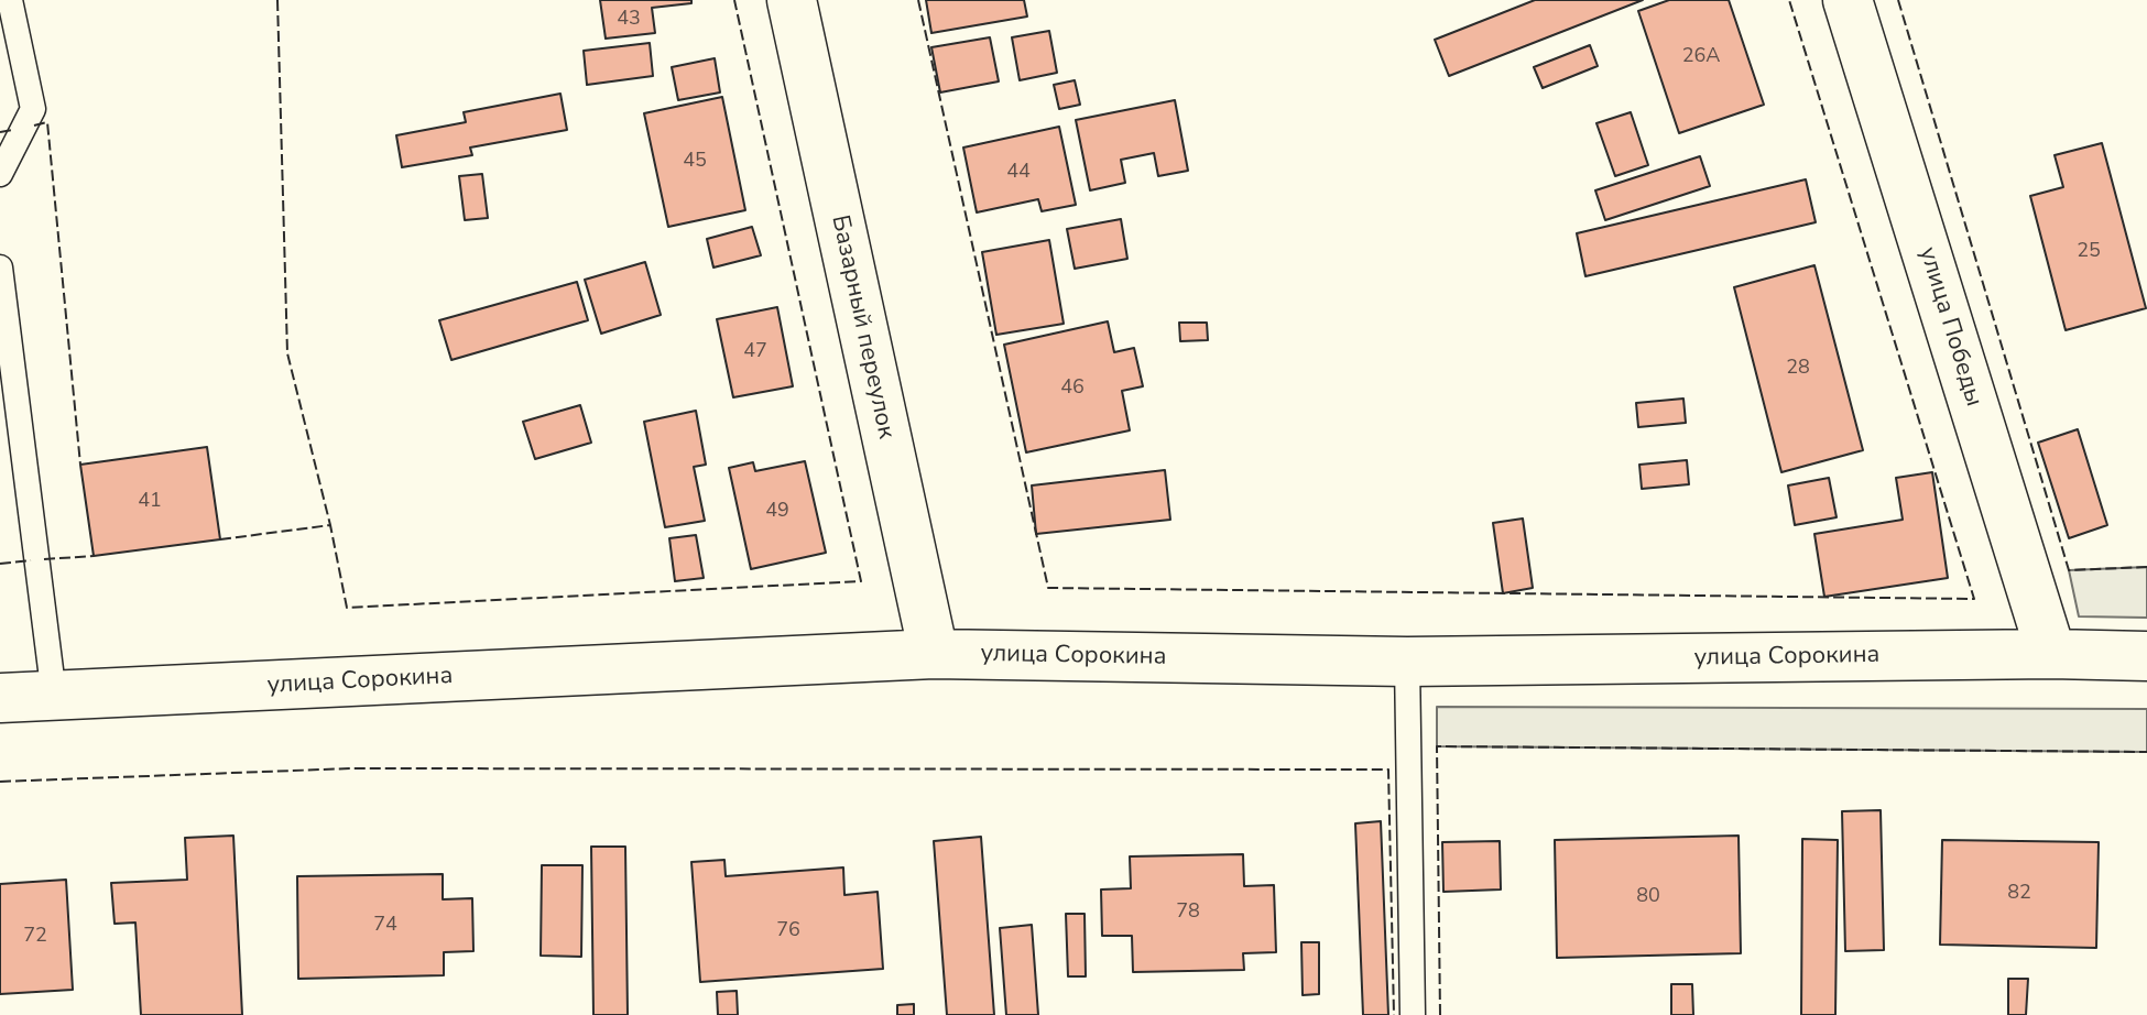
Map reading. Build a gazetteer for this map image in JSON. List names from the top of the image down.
{
  "streets": {
    "street": ["Базарный переулок", "улица Победы", "улица Сорокина"]
  },
  "crossings": [
    ["Базарный переулок", "улица Сорокина"],
    ["улица Победы", "улица Сорокина"]
  ],
  "house_numbers": [
    "43",
    "26А",
    "45",
    "44",
    "25",
    "47",
    "28",
    "46",
    "41",
    "49",
    "82",
    "80",
    "78",
    "74",
    "76",
    "72"
  ]
}
